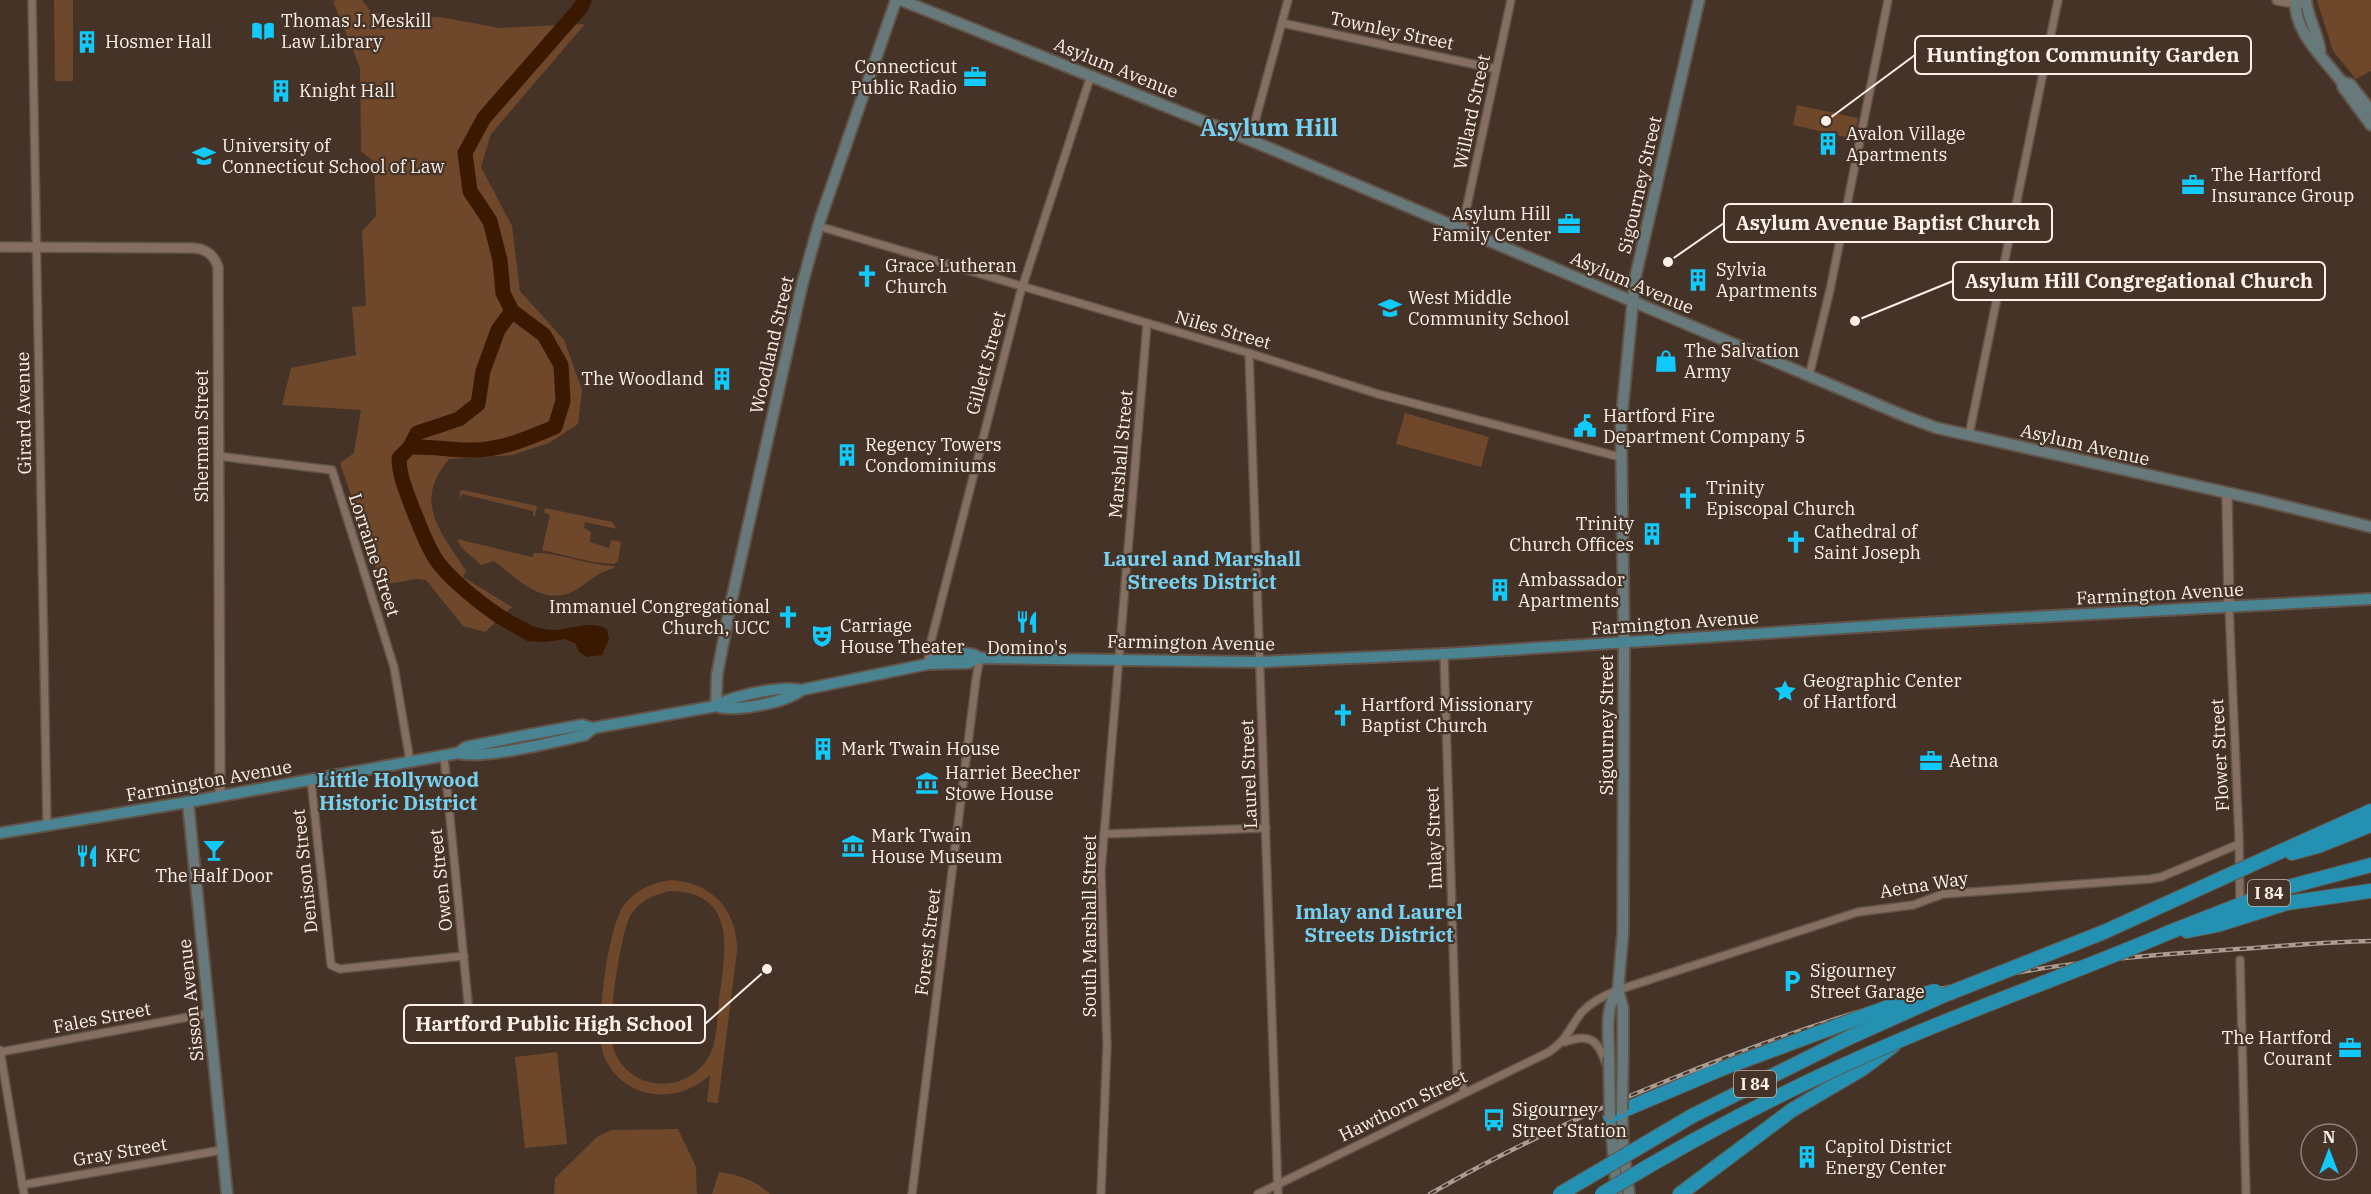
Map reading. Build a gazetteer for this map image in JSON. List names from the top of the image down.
{
  "streets": {
    "highway": ["I 84"],
    "main road": [
      "Asylum Avenue",
      "Sigourney Street",
      "Woodland Street",
      "Farmington Avenue",
      "Sisson Avenue"
    ],
    "street": [
      "Townley Street",
      "Willard Street",
      "Niles Street",
      "Gillett Street",
      "Girard Avenue",
      "Sherman Street",
      "Marshall Street",
      "Lorraine Street",
      "Flower Street",
      "Laurel Street",
      "Imlay Street",
      "Denison Street",
      "Owen Street",
      "Aetna Way",
      "South Marshall Street",
      "Forest Street",
      "Fales Street",
      "Hawthorn Street",
      "Gray Street"
    ]
  },
  "crossings": [
    ["Townley Street", "Willard Street"],
    ["Asylum Avenue", "Willard Street"],
    ["Asylum Avenue", "Sigourney Street"],
    ["Asylum Avenue", "Gillett Street"],
    ["Sigourney Street", "Niles Street"],
    ["Sigourney Street", "Farmington Avenue"],
    ["Sigourney Street", "Aetna Way"],
    ["Sigourney Street", "Hawthorn Street"],
    ["Niles Street", "Woodland Street"],
    ["Niles Street", "Gillett Street"],
    ["Niles Street", "Marshall Street"],
    ["Niles Street", "Laurel Street"],
    ["Woodland Street", "Farmington Avenue"],
    ["Gillett Street", "Farmington Avenue"],
    ["Girard Avenue", "Sherman Street"],
    ["Girard Avenue", "Farmington Avenue"],
    ["Sherman Street", "Lorraine Street"],
    ["Sherman Street", "Farmington Avenue"],
    ["Marshall Street", "Farmington Avenue"],
    ["Marshall Street", "South Marshall Street"],
    ["Lorraine Street", "Farmington Avenue"],
    ["Farmington Avenue", "Flower Street"],
    ["Farmington Avenue", "Laurel Street"],
    ["Farmington Avenue", "Imlay Street"],
    ["Farmington Avenue", "Denison Street"],
    ["Farmington Avenue", "Owen Street"],
    ["Farmington Avenue", "South Marshall Street"],
    ["Farmington Avenue", "Forest Street"],
    ["Farmington Avenue", "Sisson Avenue"],
    ["Flower Street", "Aetna Way"],
    ["Laurel Street", "Hawthorn Street"],
    ["Imlay Street", "Hawthorn Street"],
    ["Denison Street", "Owen Street"],
    ["Aetna Way", "Hawthorn Street"],
    ["Sisson Avenue", "Fales Street"],
    ["Sisson Avenue", "Gray Street"]
  ],
  "districts": [
    "Asylum Hill",
    "Laurel and Marshall Streets District",
    "Little Hollywood Historic District",
    "Imlay and Laurel Streets District"
  ],
  "places": {
    "library": ["Thomas J. Meskill Law Library"],
    "building": [
      "Hosmer Hall",
      "Knight Hall",
      "Avalon Village Apartments",
      "Sylvia Apartments",
      "The Woodland",
      "Regency Towers Condominiums",
      "Trinity Church Offices",
      "Ambassador Apartments",
      "Mark Twain House",
      "Capitol District Energy Center"
    ],
    "office": [
      "Connecticut Public Radio",
      "The Hartford Insurance Group",
      "Asylum Hill Family Center",
      "Aetna",
      "The Hartford Courant"
    ],
    "other": [
      "Huntington Community Garden",
      "Asylum Avenue Baptist Church",
      "Asylum Hill Congregational Church",
      "Hartford Public High School"
    ],
    "school or university": ["University of Connecticut School of Law", "West Middle Community School"],
    "church": [
      "Grace Lutheran Church",
      "Trinity Episcopal Church",
      "Cathedral of Saint Joseph",
      "Immanuel Congregational Church, UCC",
      "Hartford Missionary Baptist Church"
    ],
    "shop": ["The Salvation Army"],
    "public building": ["Hartford Fire Department Company 5"],
    "restaurant": ["Domino's", "KFC"],
    "theatre": ["Carriage House Theater"],
    "place": ["Geographic Center of Hartford"],
    "museum": ["Harriet Beecher Stowe House", "Mark Twain House Museum"],
    "bar": ["The Half Door"],
    "parking": ["Sigourney Street Garage"],
    "bus stop": ["Sigourney Street Station"]
  },
  "north": "top"
}
